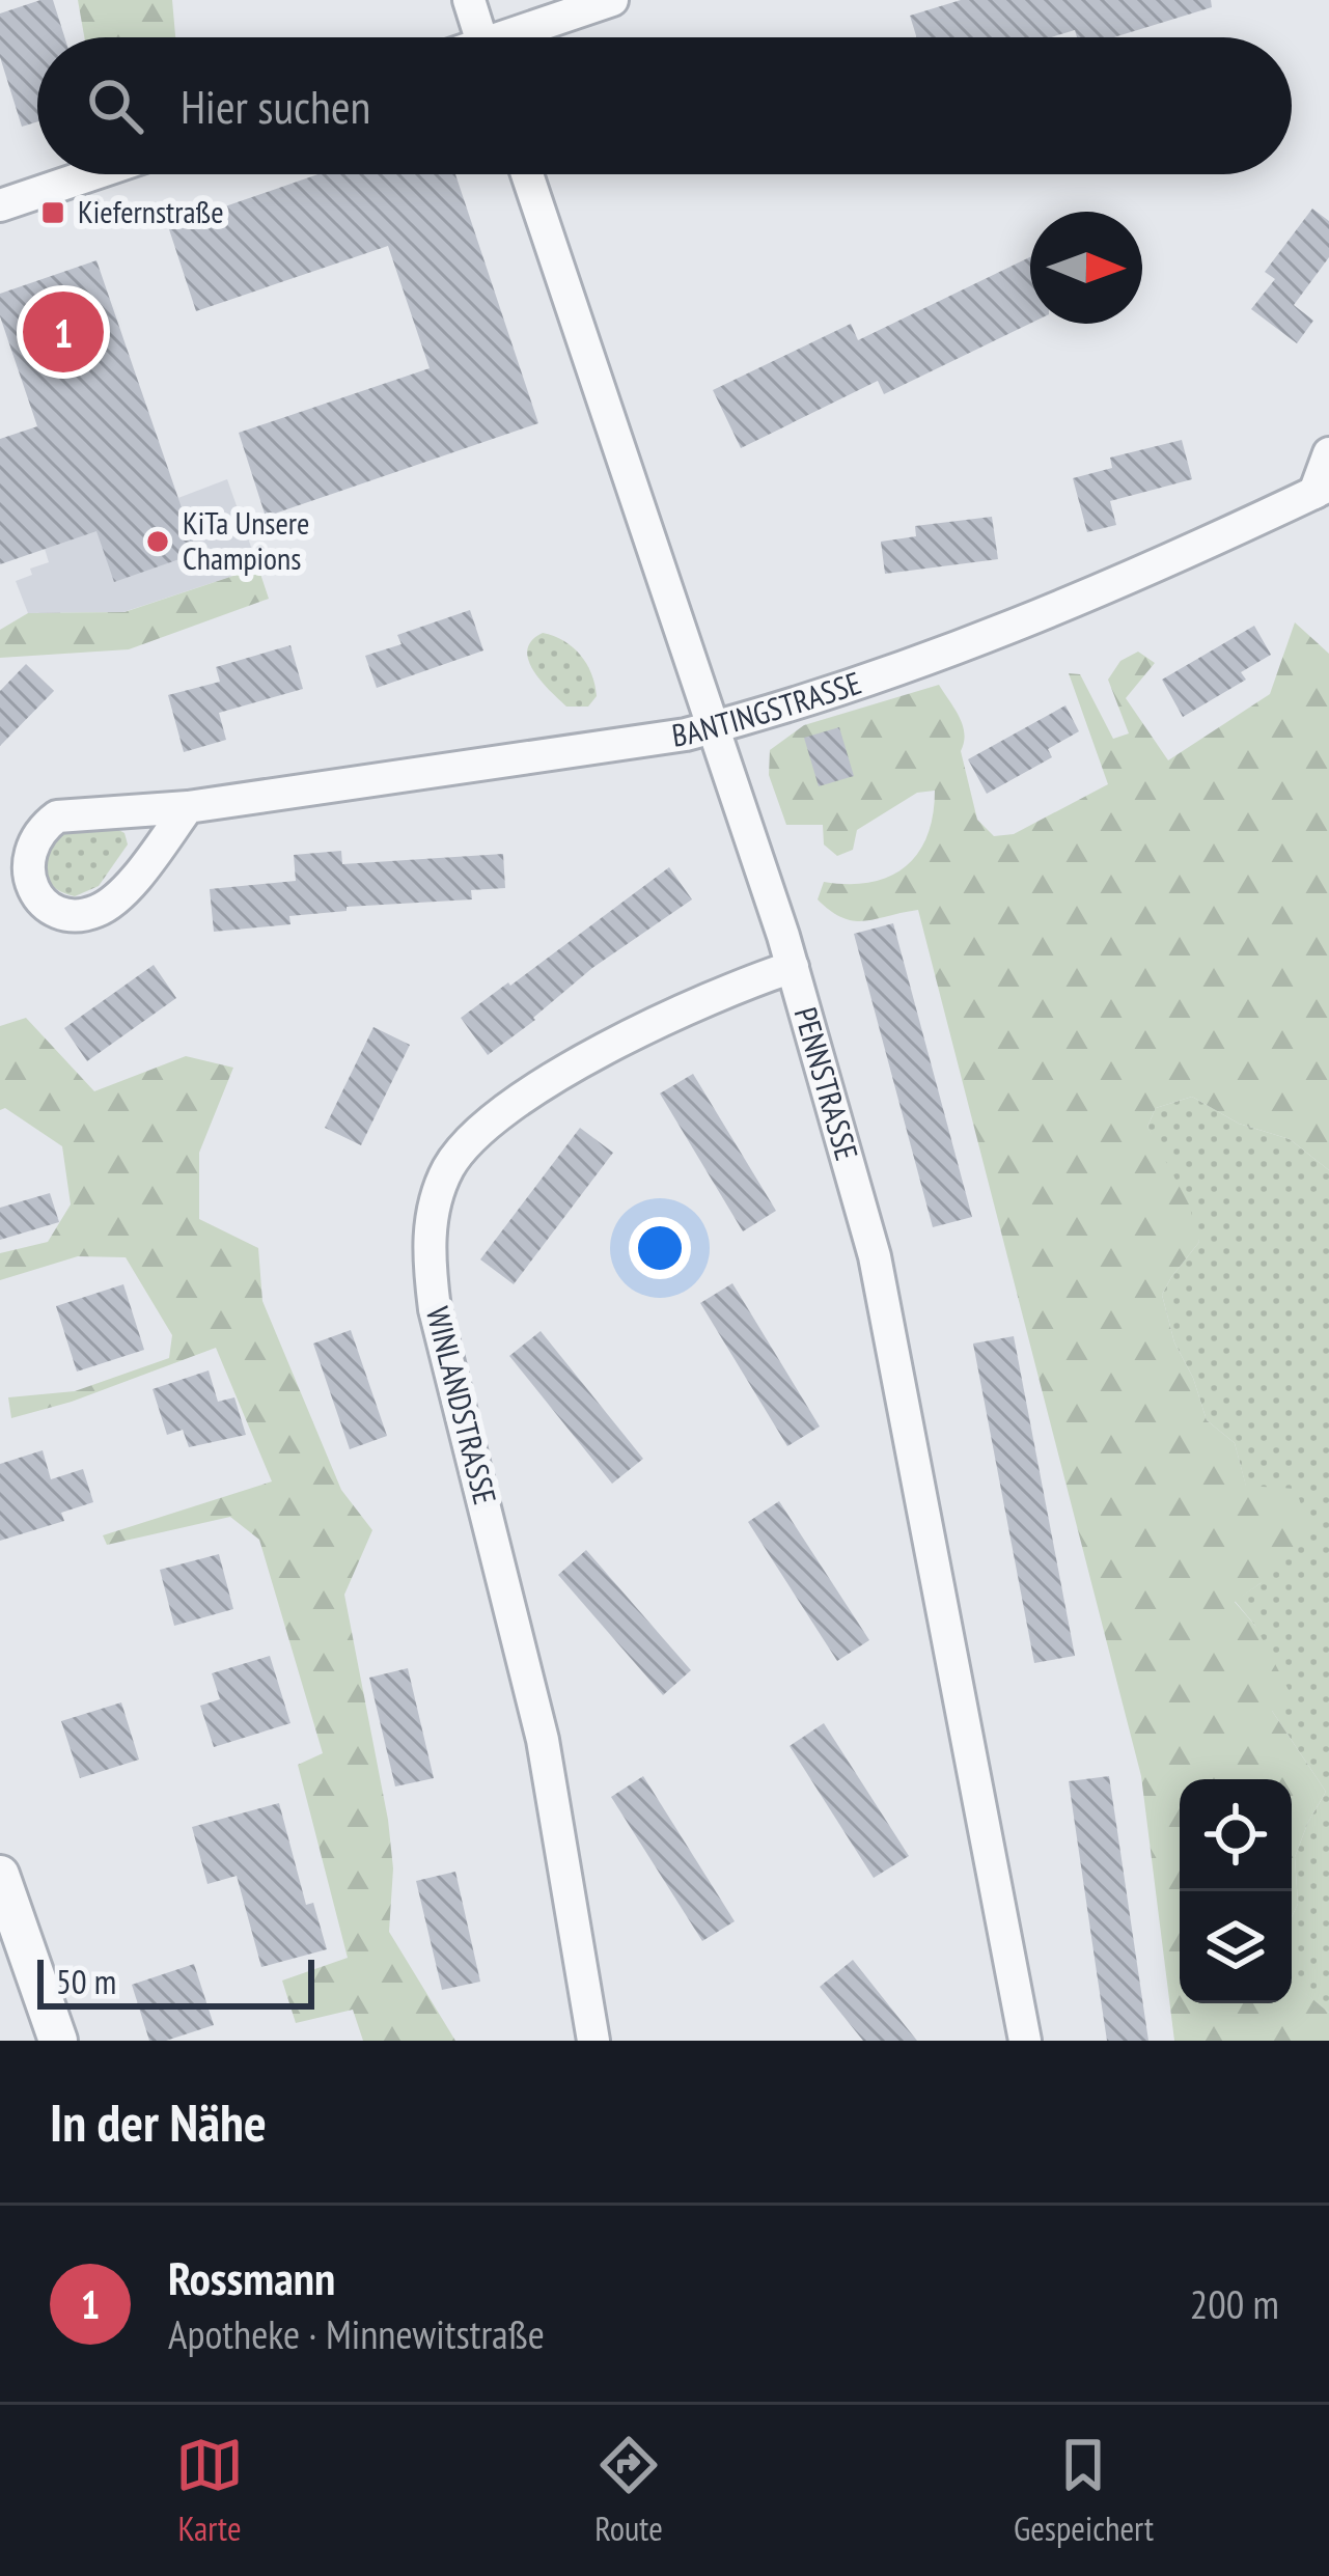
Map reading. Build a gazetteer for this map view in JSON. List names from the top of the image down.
{
  "streets": {
    "street": ["BANTINGSTRASSE", "PENNSTRASSE", "WINLANDSTRASSE"]
  },
  "crossings": [
    ["BANTINGSTRASSE", "PENNSTRASSE"],
    ["PENNSTRASSE", "WINLANDSTRASSE"]
  ],
  "places": {
    "transit": ["Kiefernstraße"],
    "other": ["KiTa Unsere Champions"]
  },
  "scale_bar": "50 m",
  "north": "right",
  "page": {
    "search": "Hier suchen",
    "pins": "1",
    "scale": "50 m",
    "heading": "In der Nähe",
    "list": [
      {
        "mark": "1",
        "name": "Rossmann",
        "note": "Apotheke · Minnewitstraße",
        "value": "200 m"
      }
    ],
    "nav": ["Karte", "Route", "Gespeichert"]
  }
}
